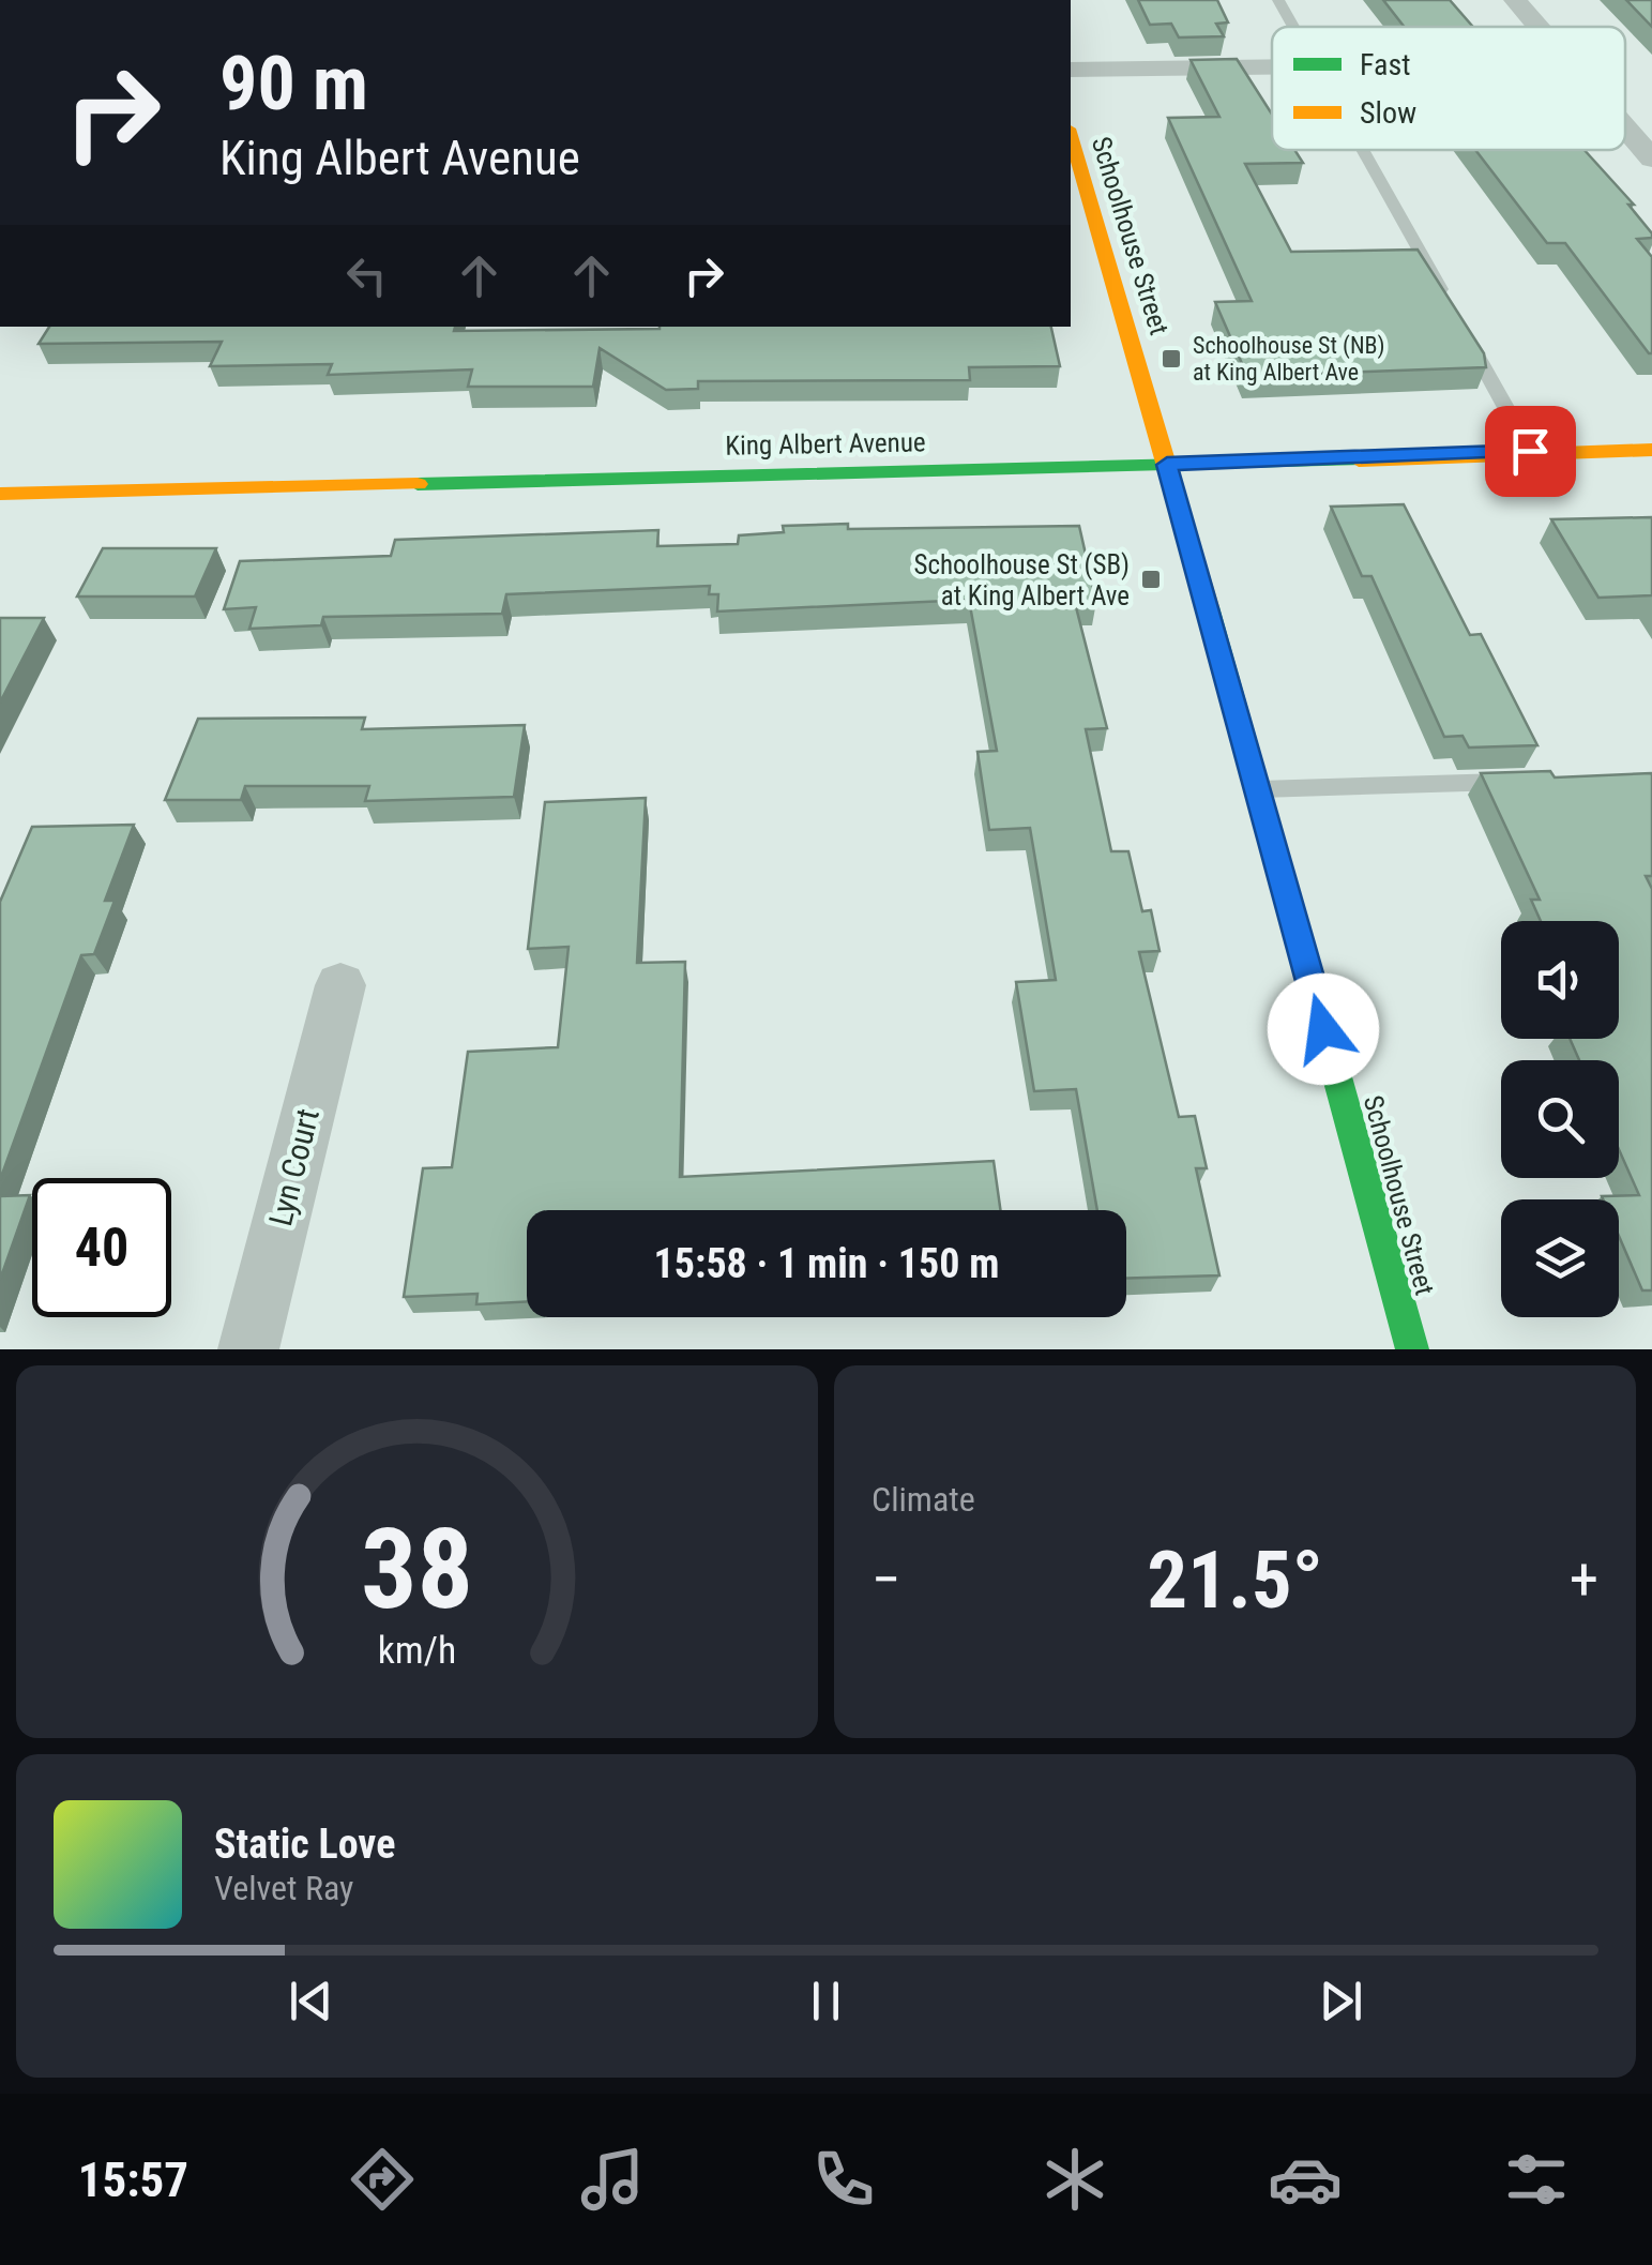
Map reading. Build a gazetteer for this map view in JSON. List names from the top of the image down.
{
  "streets": {
    "street": ["Schoolhouse Street", "King Albert Avenue", "Lyn Court"]
  },
  "crossings": [
    ["Schoolhouse Street", "King Albert Avenue"]
  ],
  "places": {
    "transit": ["Schoolhouse St (NB) at King Albert Ave", "Schoolhouse St (SB) at King Albert Ave"]
  },
  "legend": ["Fast", "Slow"],
  "page": {
    "turn": ["90 m", "King Albert Avenue"],
    "limit": "40",
    "trip": "15:58 · 1 min · 150 m",
    "tile": "Climate",
    "heat": ["−", "21.5°", "+"],
    "song": ["Static Love", "Velvet Ray"],
    "tabs": "15:57",
    "gauge": ["38", "km/h"]
  }
}
